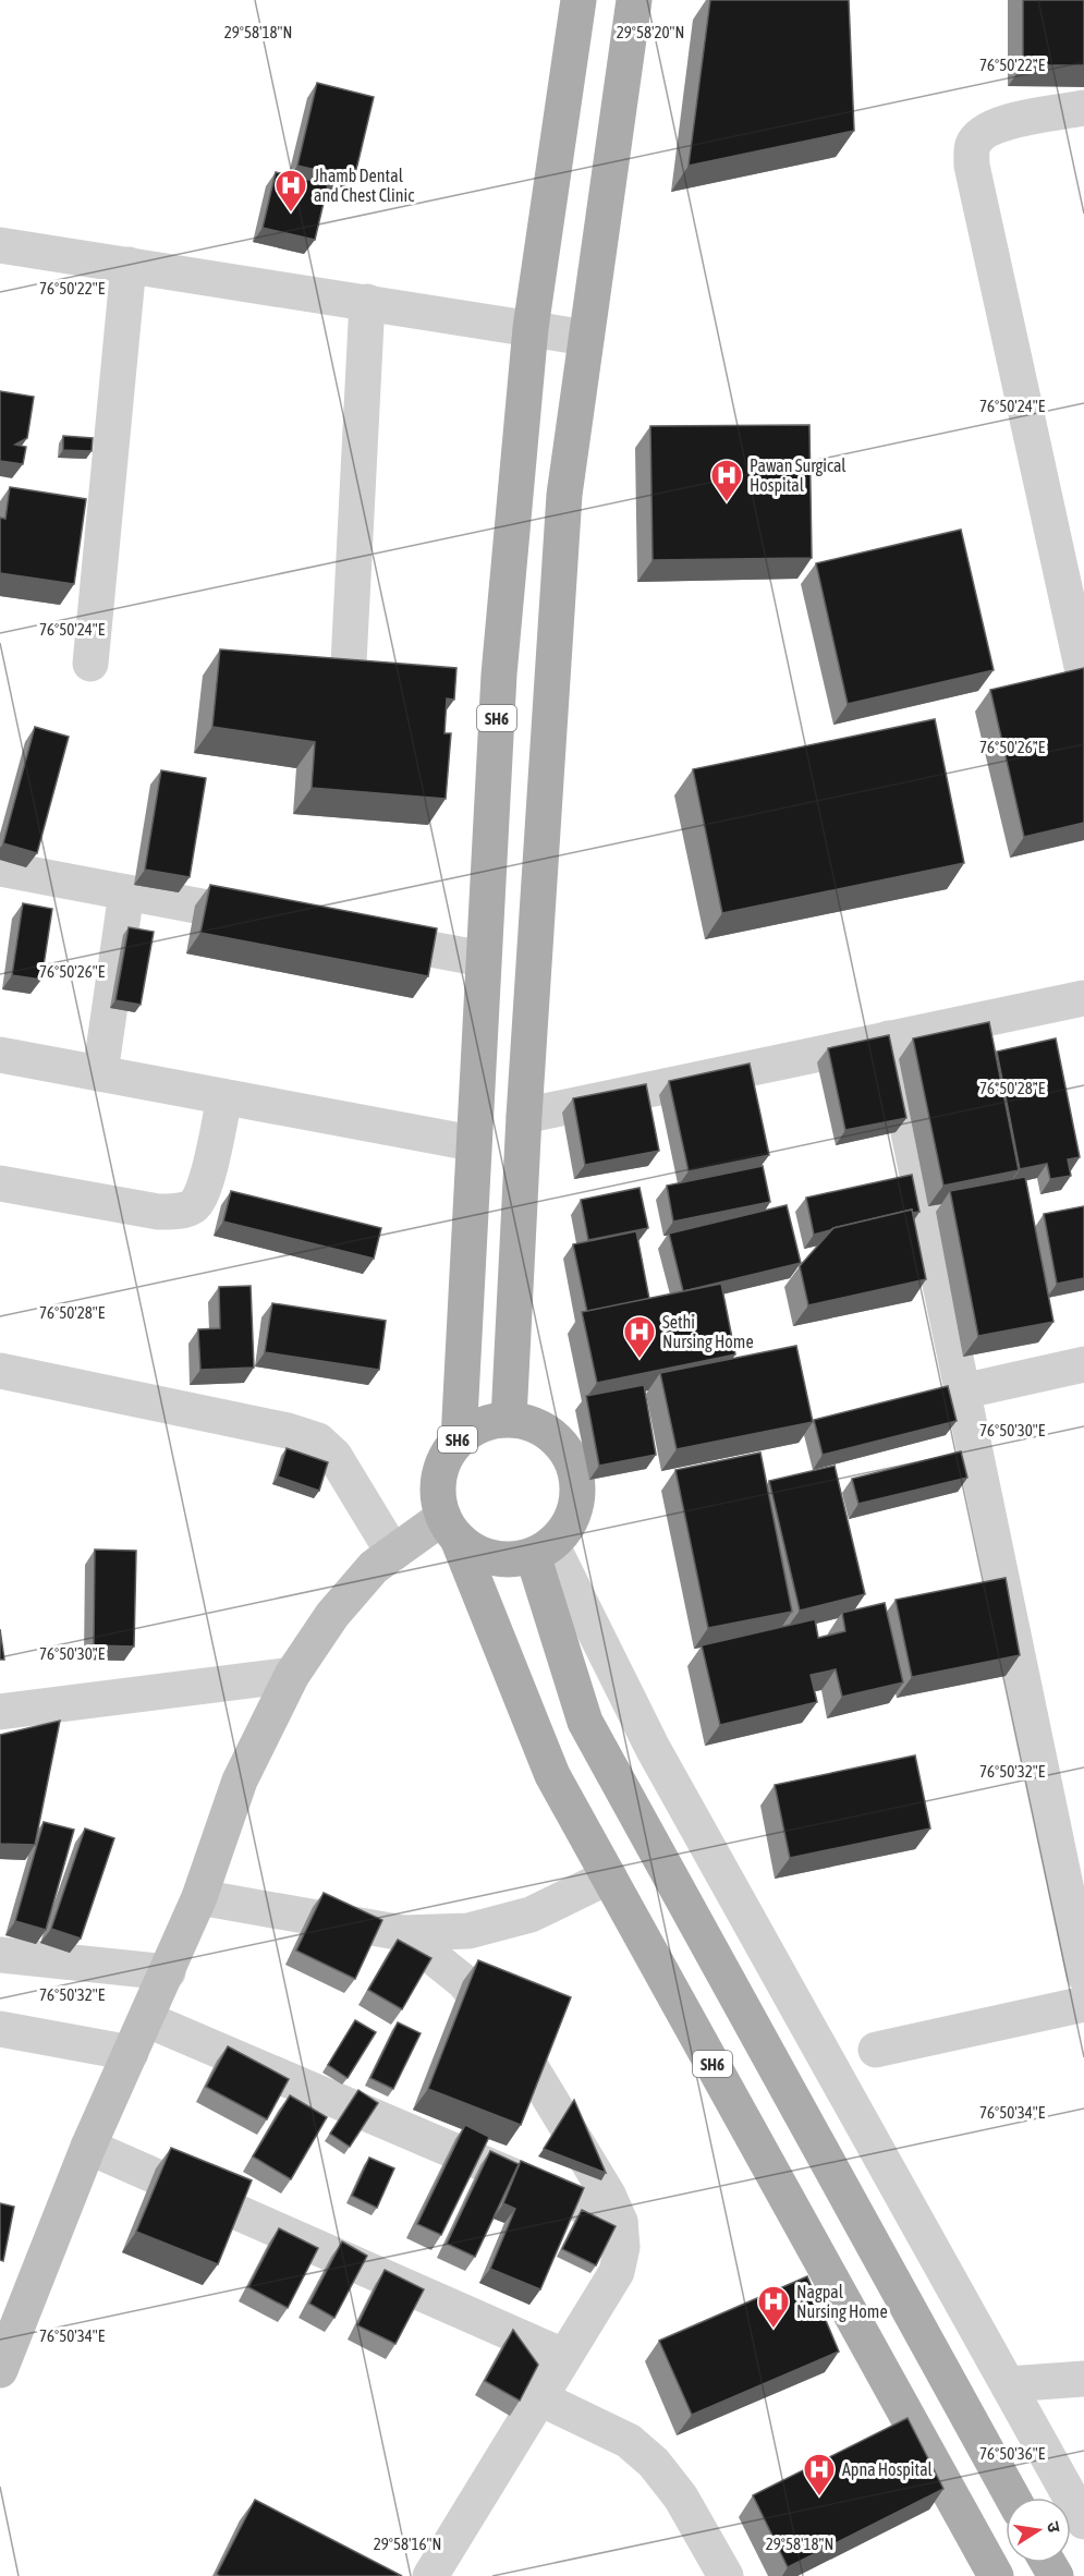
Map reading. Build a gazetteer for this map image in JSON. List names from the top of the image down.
{
  "streets": {
    "main road": ["SH6"]
  },
  "places": {
    "hospital": [
      "Jhamb Dental and Chest Clinic",
      "Pawan Surgical Hospital",
      "Sethi Nursing Home",
      "Nagpal Nursing Home",
      "Apna Hospital"
    ]
  },
  "north": "right",
  "coordinates": [
    "29°58'18\"N",
    "29°58'20\"N",
    "76°50'22\"E",
    "76°50'24\"E",
    "76°50'26\"E",
    "76°50'28\"E",
    "76°50'30\"E",
    "76°50'32\"E",
    "76°50'34\"E",
    "76°50'36\"E",
    "29°58'16\"N"
  ]
}
